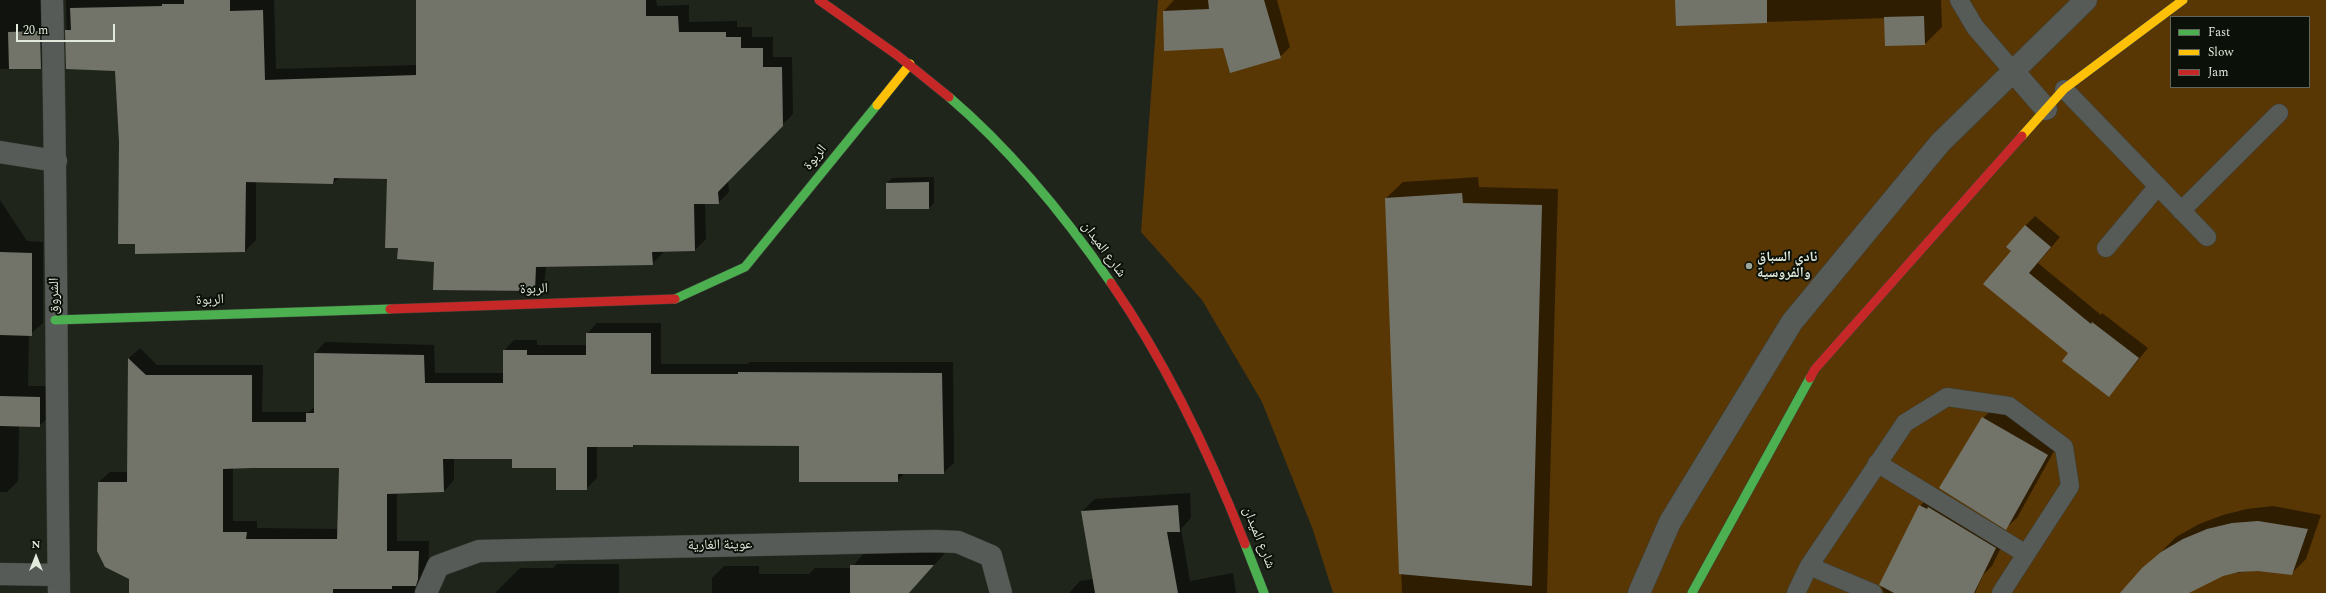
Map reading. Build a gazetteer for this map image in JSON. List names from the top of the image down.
{
  "streets": {
    "street": [
      "الربوة",
      "شارع الميدان",
      "الشروق",
      "عوينة الغارية"
    ]
  },
  "crossings": [
    ["الربوة", "شارع الميدان"],
    ["الربوة", "الشروق"]
  ],
  "places": ["نادي السباق والفروسية"],
  "legend": ["Fast", "Slow", "Jam"],
  "scale_bar": "20 m",
  "north": "top"
}
